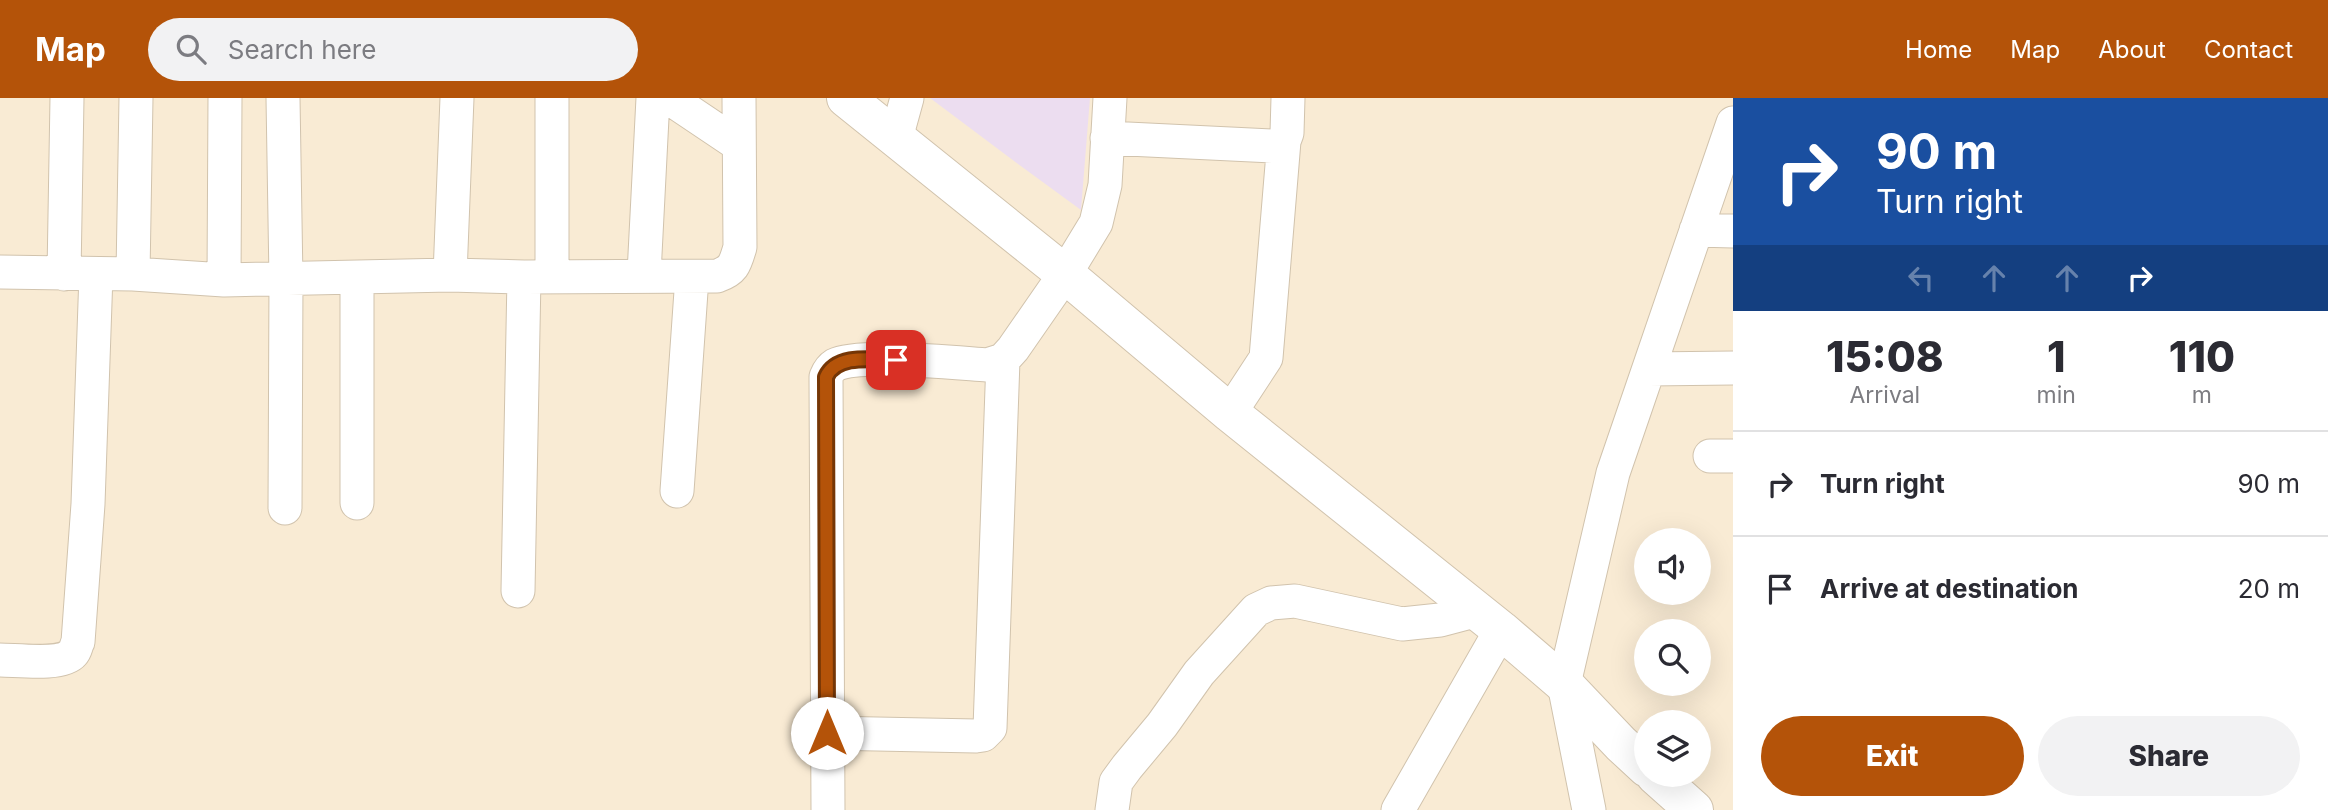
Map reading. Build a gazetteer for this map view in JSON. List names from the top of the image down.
{
  "page": {
    "header": "Map",
    "search": "Search here",
    "nav": [
      "Home",
      "Map",
      "About",
      "Contact"
    ],
    "turn": ["90 m", "Turn right"],
    "eta": [
      "15:08",
      "Arrival",
      "1",
      "min",
      "110",
      "m"
    ],
    "list": [
      {
        "name": "Turn right",
        "value": "90 m"
      },
      {
        "name": "Arrive at destination",
        "value": "20 m"
      }
    ],
    "buttons": ["Exit", "Share"]
  }
}
